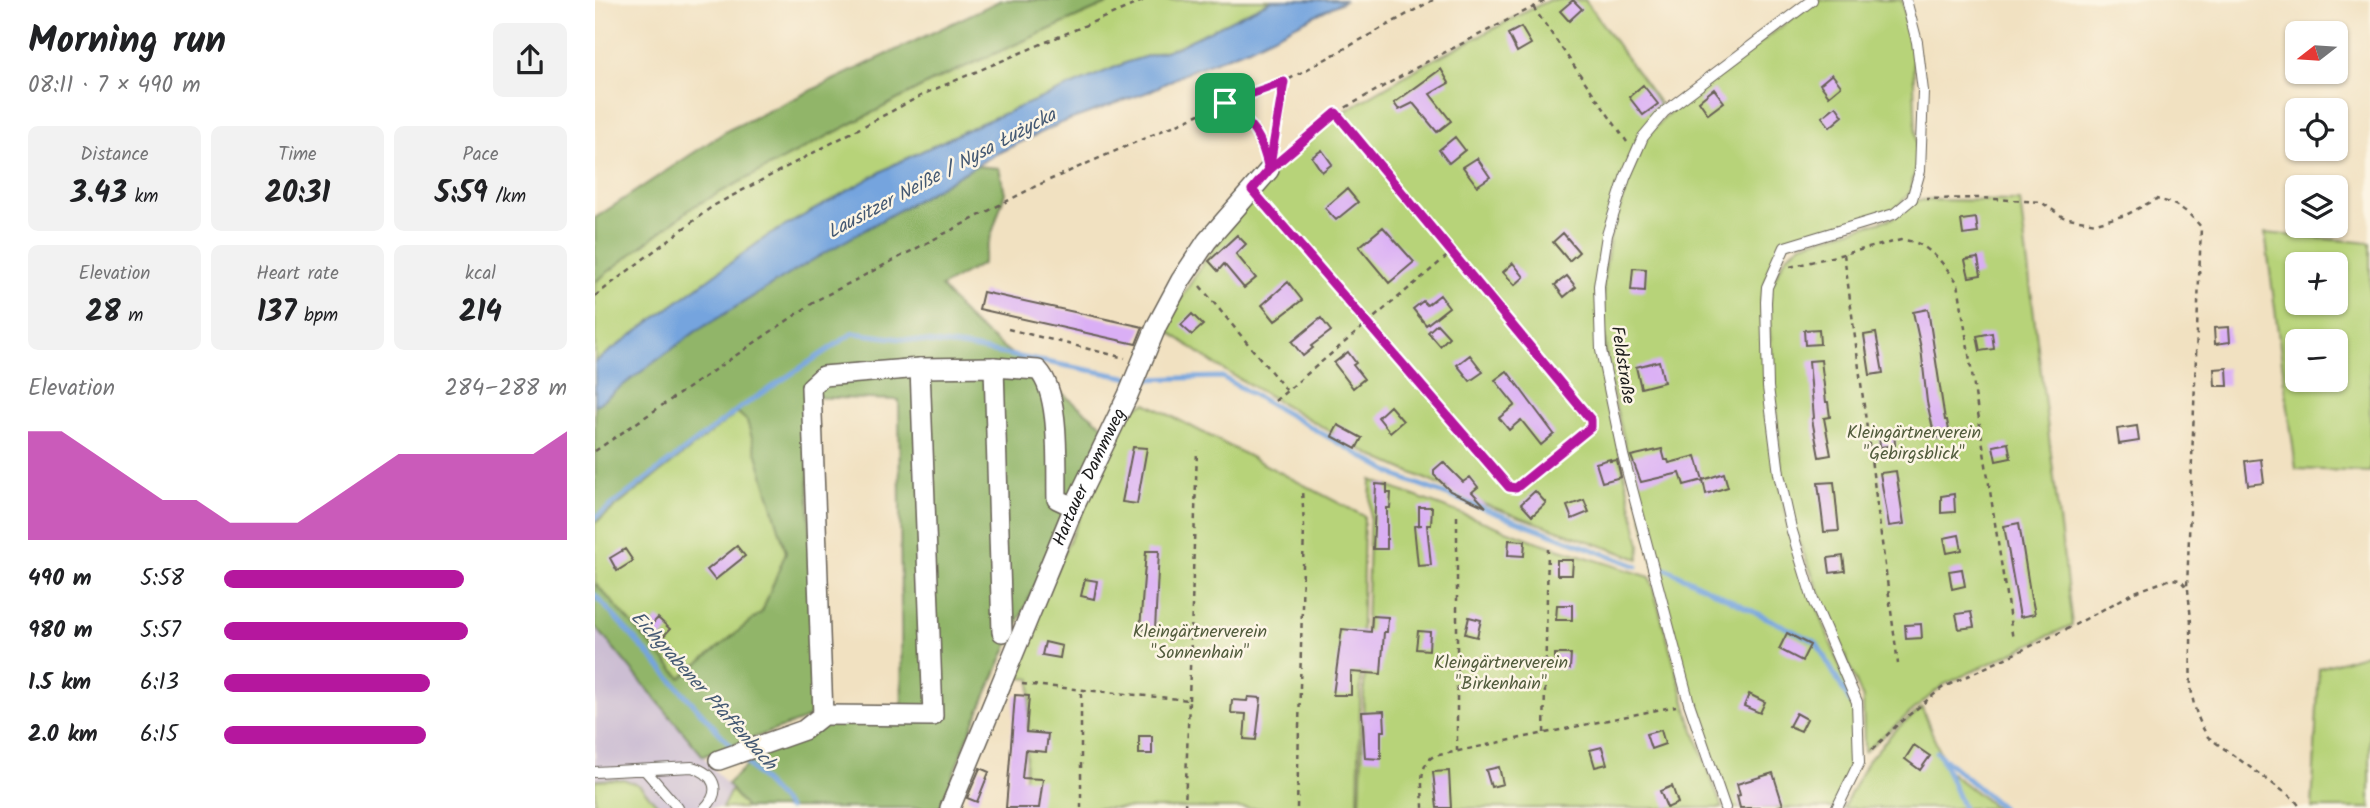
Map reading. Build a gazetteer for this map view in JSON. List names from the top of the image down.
{
  "streets": {
    "street": ["Hartauer Dammweg"],
    "lane": ["Feldstraße"]
  },
  "water": ["Lausitzer Neiße / Nysa Łużycka", "Eichgrabener Pfaffenbach"],
  "parks": ["Kleingärtnerverein \"Gebirgsblick\"", "Kleingärtnerverein \"Sonnenhain\"", "Kleingärtnerverein \"Birkenhain\""],
  "north": "left",
  "page": {
    "heading": ["Morning run", "08:11 · 7 × 490 m"],
    "map_buttons": ["+", "−"],
    "stats": [
      ["Distance", "3.43 km"],
      ["Time", "20:31"],
      ["Pace", "5:59 /km"],
      ["Elevation", "28 m"],
      ["Heart rate", "137 bpm"],
      ["kcal", "214"]
    ],
    "chart": ["Elevation", "284–288 m"],
    "list": [
      {
        "name": "490 m",
        "note": "5:58"
      },
      {
        "name": "980 m",
        "note": "5:57"
      },
      {
        "name": "1.5 km",
        "note": "6:13"
      },
      {
        "name": "2.0 km",
        "note": "6:15"
      }
    ]
  }
}
